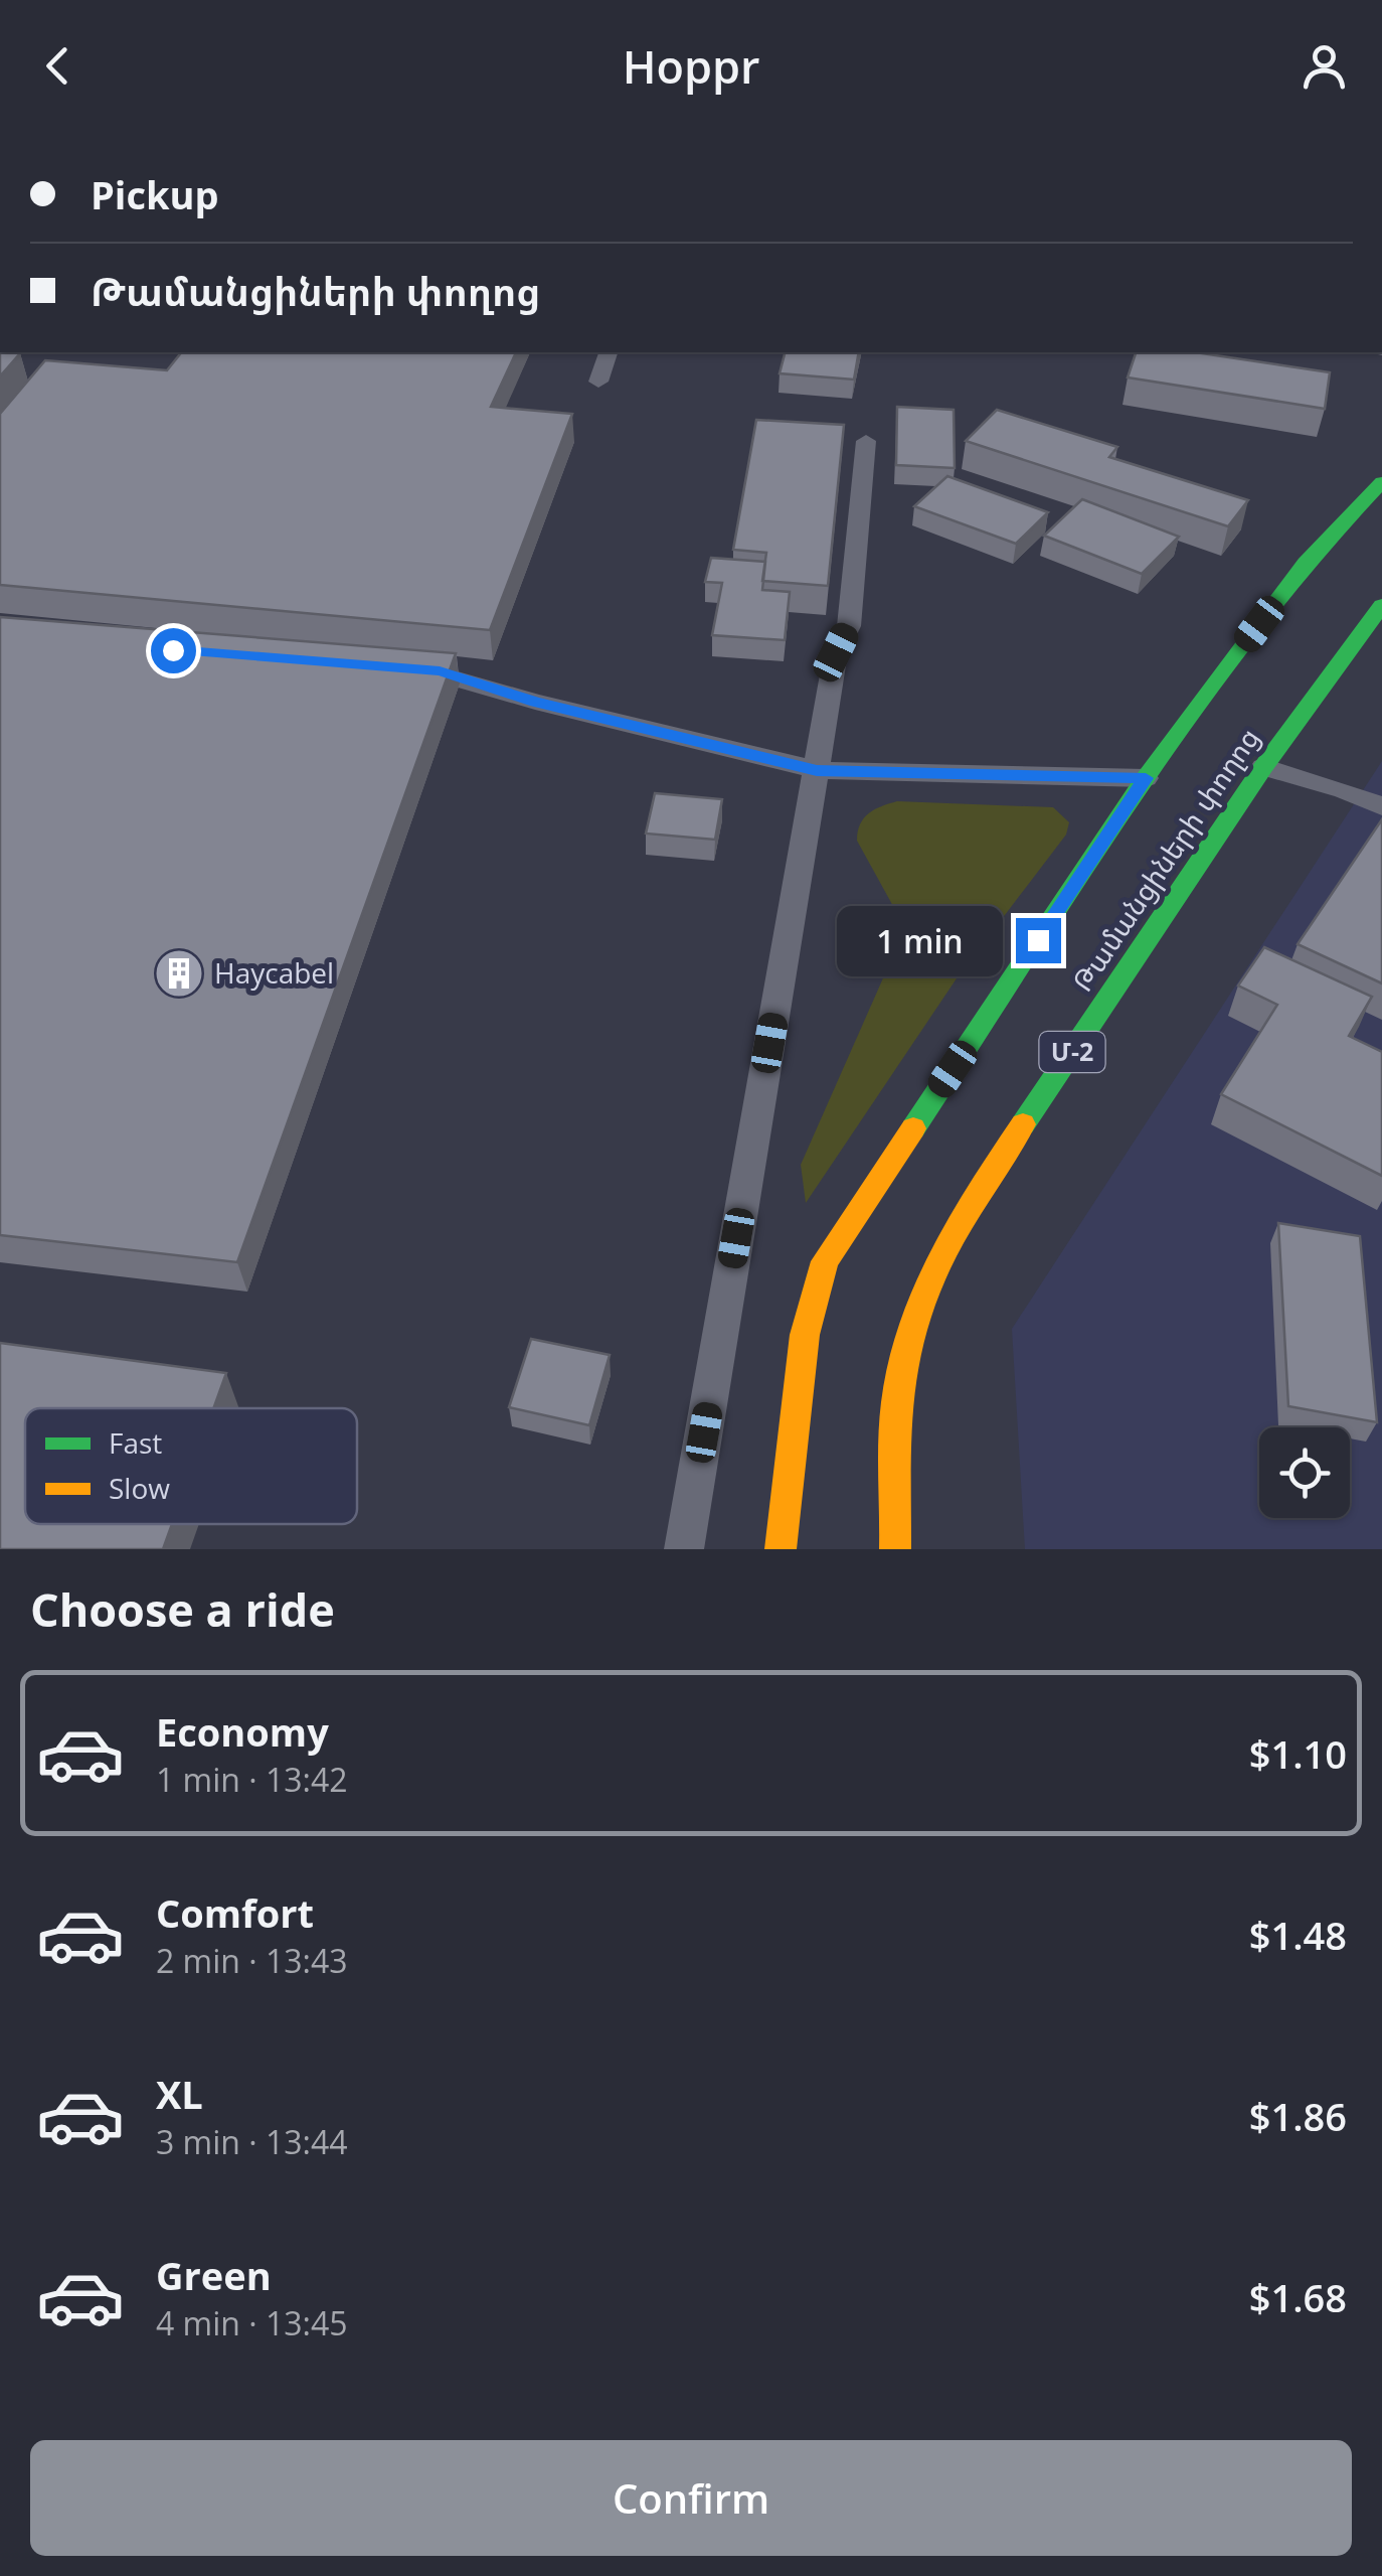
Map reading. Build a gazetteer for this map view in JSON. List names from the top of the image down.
{
  "streets": {
    "main road": ["Թամանցիների փողոց", "Մ-2"]
  },
  "places": {
    "building": ["Haycabel"]
  },
  "legend": ["Fast", "Slow"],
  "page": {
    "header": "Hoppr",
    "banner": ["Pickup", "Թամանցիների փողոց"],
    "bubble": "1 min",
    "heading": "Choose a ride",
    "list": [
      {
        "name": "Economy",
        "note": "1 min · 13:42",
        "value": "$1.10"
      },
      {
        "name": "Comfort",
        "note": "2 min · 13:43",
        "value": "$1.48"
      },
      {
        "name": "XL",
        "note": "3 min · 13:44",
        "value": "$1.86"
      },
      {
        "name": "Green",
        "note": "4 min · 13:45",
        "value": "$1.68"
      }
    ],
    "buttons": "Confirm"
  }
}
